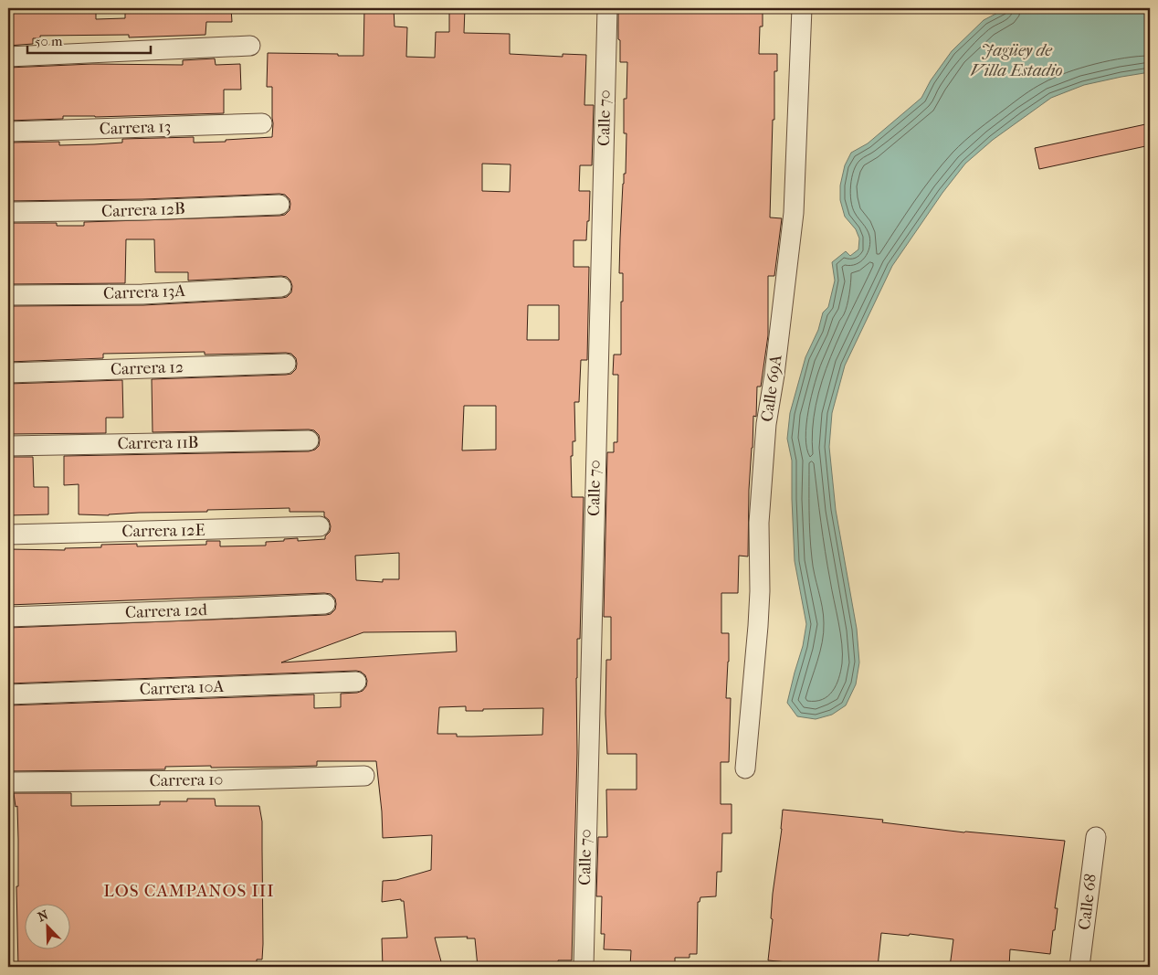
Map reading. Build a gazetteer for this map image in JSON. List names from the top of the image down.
{
  "streets": {
    "street": [
      "Calle 70",
      "Carrera 13",
      "Carrera 12B",
      "Carrera 13A",
      "Carrera 12",
      "Calle 69A",
      "Carrera 11B",
      "Carrera 12E",
      "Carrera 12d",
      "Carrera 10A",
      "Carrera 10",
      "Calle 68"
    ]
  },
  "districts": ["LOS CAMPANOS III"],
  "water": ["Jagüey de Villa Estadio"],
  "scale_bar": "50 m",
  "north": "top left"
}
